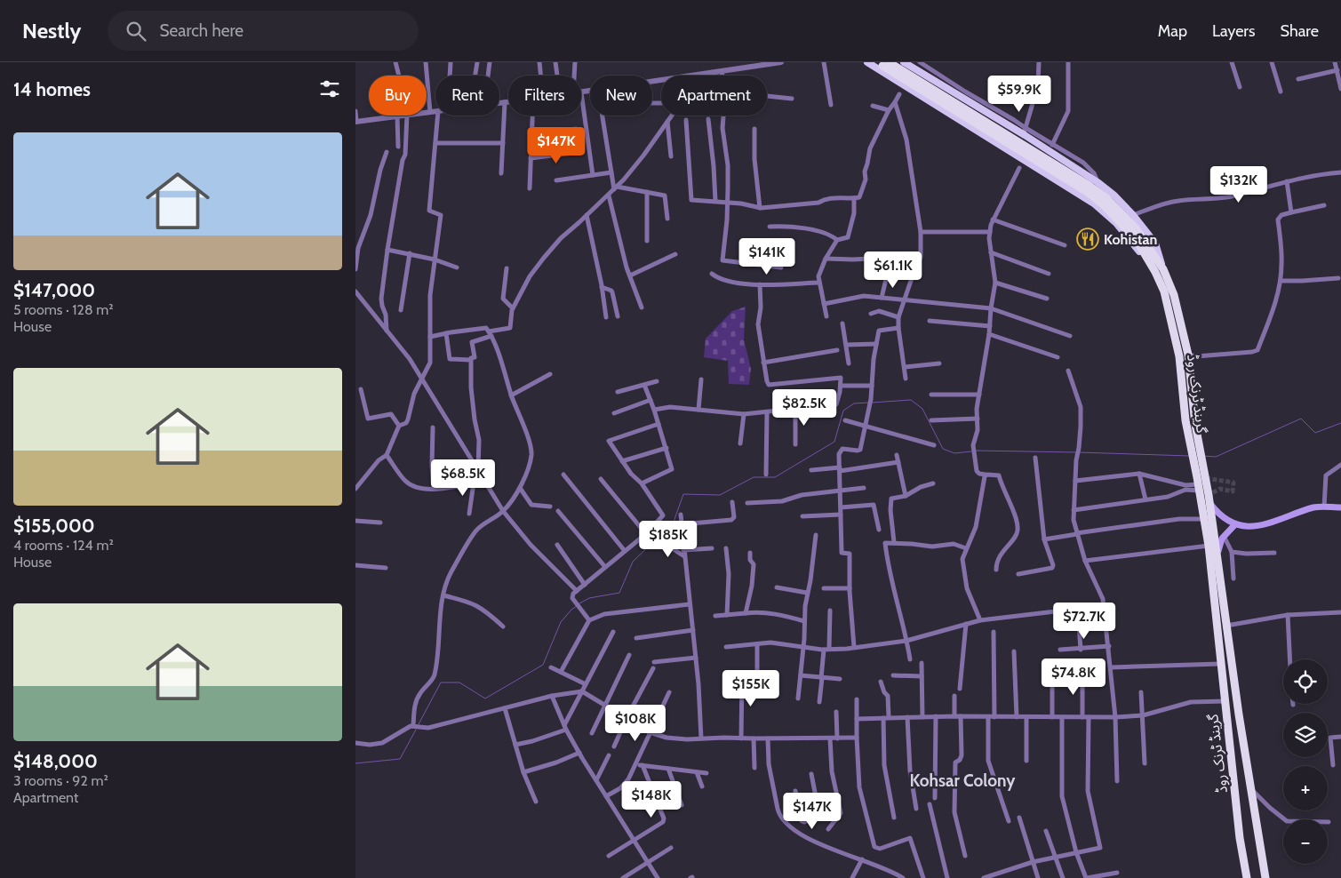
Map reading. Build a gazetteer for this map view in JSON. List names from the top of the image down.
{
  "streets": {
    "highway": ["گرینڈ ٹرنک روڈ"]
  },
  "districts": ["Kohsar Colony"],
  "places": {
    "restaurant": ["Kohistan"]
  },
  "page": {
    "header": "Nestly",
    "search": "Search here",
    "nav": ["Map", "Layers", "Share"],
    "heading": "14 homes",
    "price": [
      "$59.9K",
      "$147K",
      "$132K",
      "$141K",
      "$61.1K",
      "$82.5K",
      "$68.5K",
      "$185K",
      "$72.7K",
      "$74.8K",
      "$155K",
      "$108K",
      "$148K",
      "$147K"
    ],
    "chip": [
      "Buy",
      "Rent",
      "Filters",
      "New",
      "Apartment"
    ],
    "list": [
      {
        "name": "$147,000",
        "note": "5 rooms · 128 m² · House"
      },
      {
        "name": "$155,000",
        "note": "4 rooms · 124 m² · House"
      },
      {
        "name": "$148,000",
        "note": "3 rooms · 92 m² · Apartment"
      }
    ],
    "map_buttons": ["+", "−"]
  }
}
